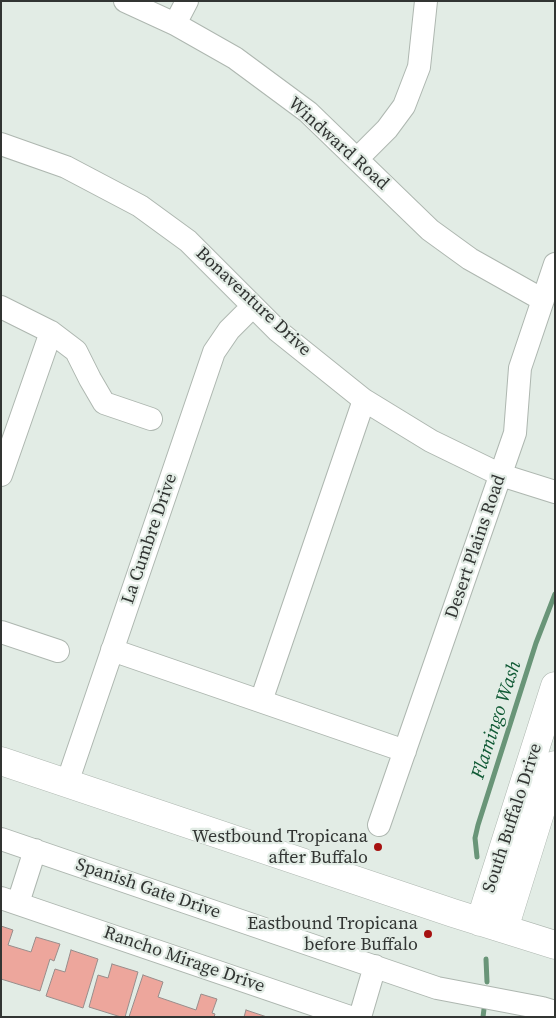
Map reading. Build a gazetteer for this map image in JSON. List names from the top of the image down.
{
  "streets": {
    "main road": ["South Buffalo Drive"],
    "street": [
      "Windward Road",
      "Bonaventure Drive",
      "La Cumbre Drive",
      "Desert Plains Road",
      "Spanish Gate Drive",
      "Rancho Mirage Drive"
    ]
  },
  "crossings": [
    ["Windward Road", "Desert Plains Road"],
    ["Bonaventure Drive", "La Cumbre Drive"],
    ["Bonaventure Drive", "Desert Plains Road"],
    ["Spanish Gate Drive", "Rancho Mirage Drive"]
  ],
  "water": ["Flamingo Wash"],
  "places": ["Westbound Tropicana after Buffalo", "Eastbound Tropicana before Buffalo"]
}
